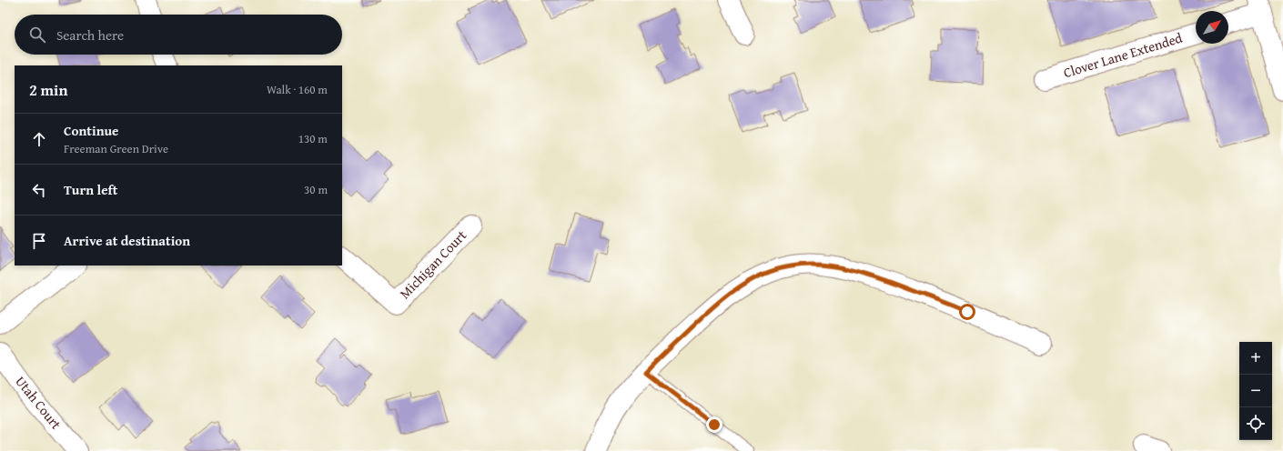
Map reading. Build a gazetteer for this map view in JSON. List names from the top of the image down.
{
  "streets": {
    "street": ["Clover Lane Extended", "Michigan Court", "Utah Court"]
  },
  "north": "top right",
  "page": {
    "search": "Search here",
    "heading": ["2 min", "Walk · 160 m"],
    "list": [
      ["Continue", "Freeman Green Drive", "130 m"],
      ["Turn left", "30 m"],
      "Arrive at destination"
    ],
    "map_buttons": ["+", "−"]
  }
}
